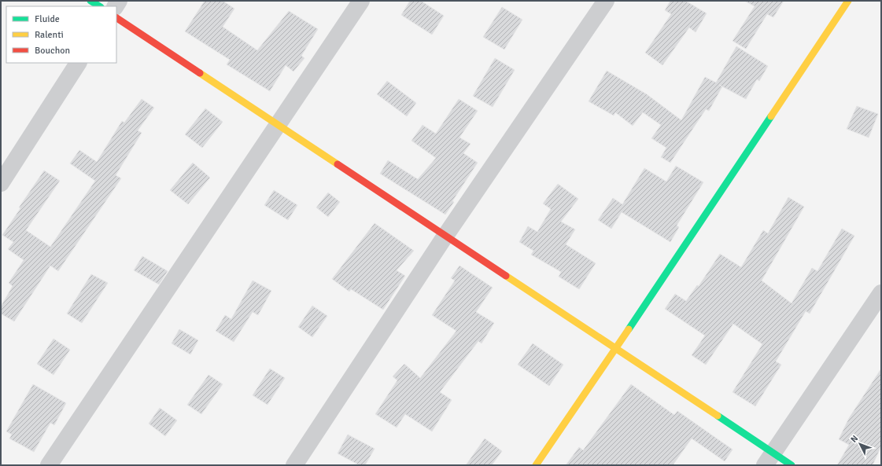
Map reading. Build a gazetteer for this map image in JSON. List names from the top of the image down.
{
  "legend": ["Fluide", "Ralenti", "Bouchon"],
  "north": "top left"
}
